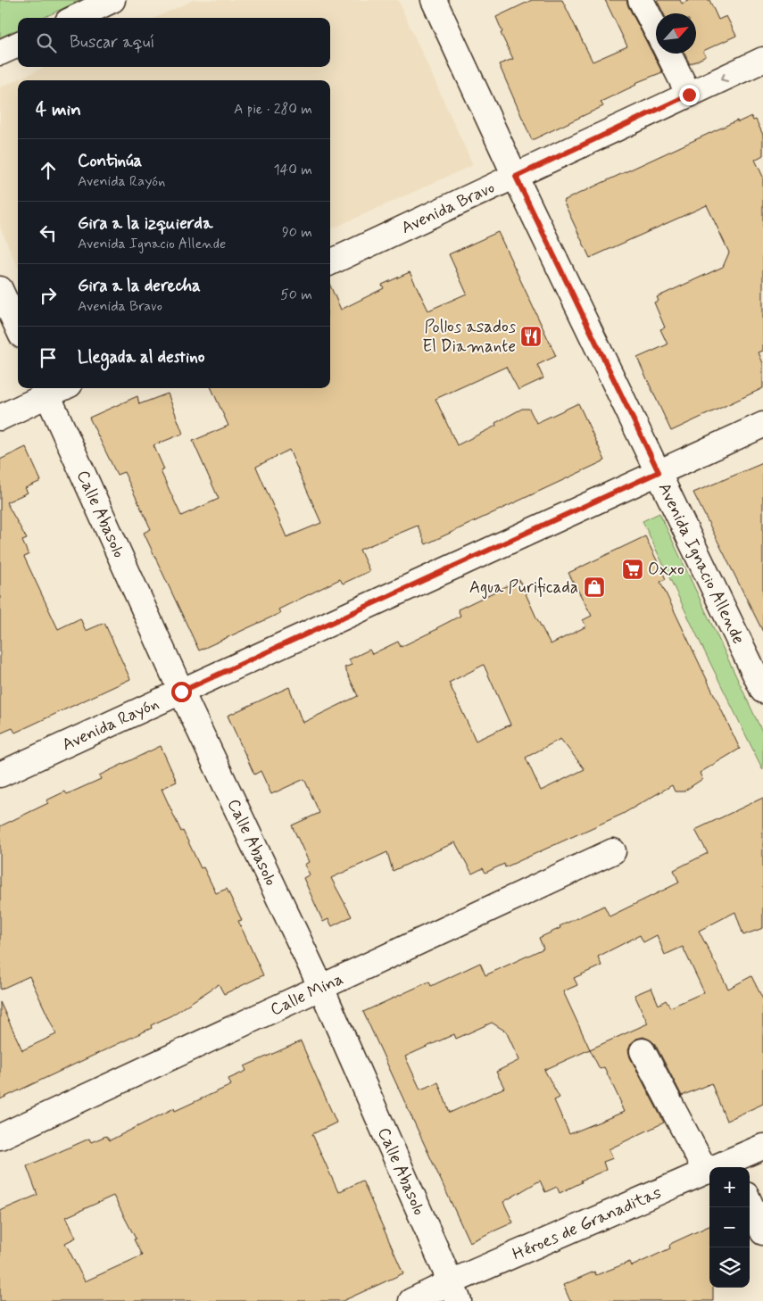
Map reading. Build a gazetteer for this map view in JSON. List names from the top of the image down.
{
  "streets": {
    "street": [
      "Avenida Bravo",
      "Calle Abasolo",
      "Avenida Ignacio Allende",
      "Avenida Rayón",
      "Calle Mina",
      "Héroes de Granaditas"
    ]
  },
  "crossings": [
    ["Avenida Bravo", "Avenida Ignacio Allende"],
    ["Calle Abasolo", "Avenida Rayón"],
    ["Calle Abasolo", "Calle Mina"],
    ["Calle Abasolo", "Héroes de Granaditas"],
    ["Avenida Ignacio Allende", "Avenida Rayón"]
  ],
  "places": {
    "restaurant": ["Pollos asados El Diamante"],
    "supermarket": ["Oxxo"],
    "shop": ["Agua Purificada"]
  },
  "north": "top right",
  "page": {
    "search": "Buscar aquí",
    "heading": ["4 min", "A pie · 280 m"],
    "list": [
      ["Continúa", "Avenida Rayón", "140 m"],
      ["Gira a la izquierda", "Avenida Ignacio Allende", "90 m"],
      ["Gira a la derecha", "Avenida Bravo", "50 m"],
      "Llegada al destino"
    ],
    "map_buttons": ["+", "−"]
  }
}
